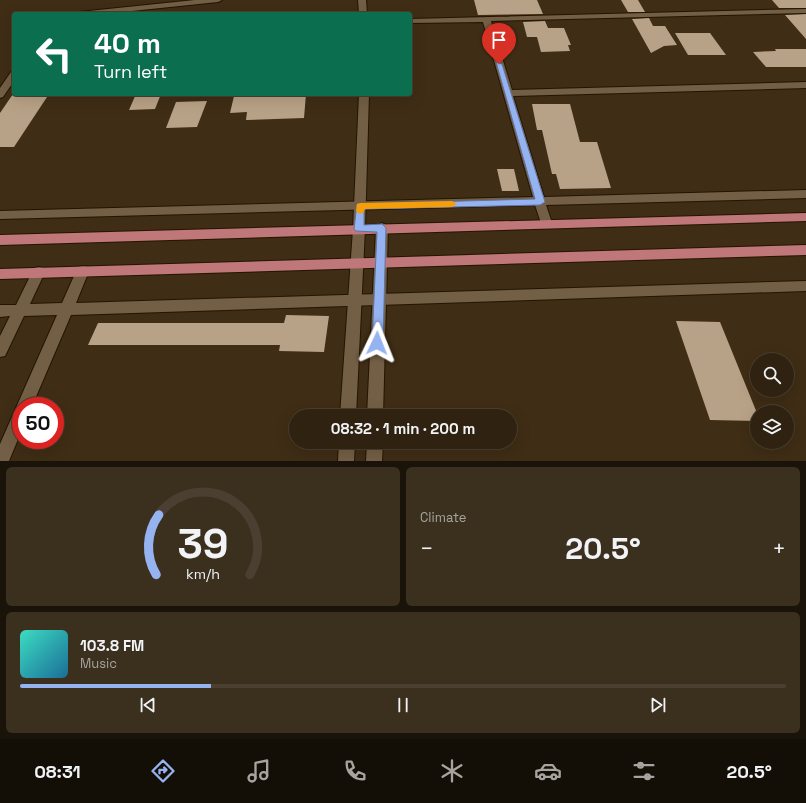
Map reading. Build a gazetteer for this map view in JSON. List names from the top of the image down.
{
  "page": {
    "turn": ["40 m", "Turn left"],
    "limit": "50",
    "trip": "08:32 · 1 min · 200 m",
    "tile": "Climate",
    "heat": ["−", "20.5°", "+"],
    "song": ["103.8 FM", "Music"],
    "tabs": ["08:31", "20.5°"],
    "gauge": ["39", "km/h"]
  }
}
